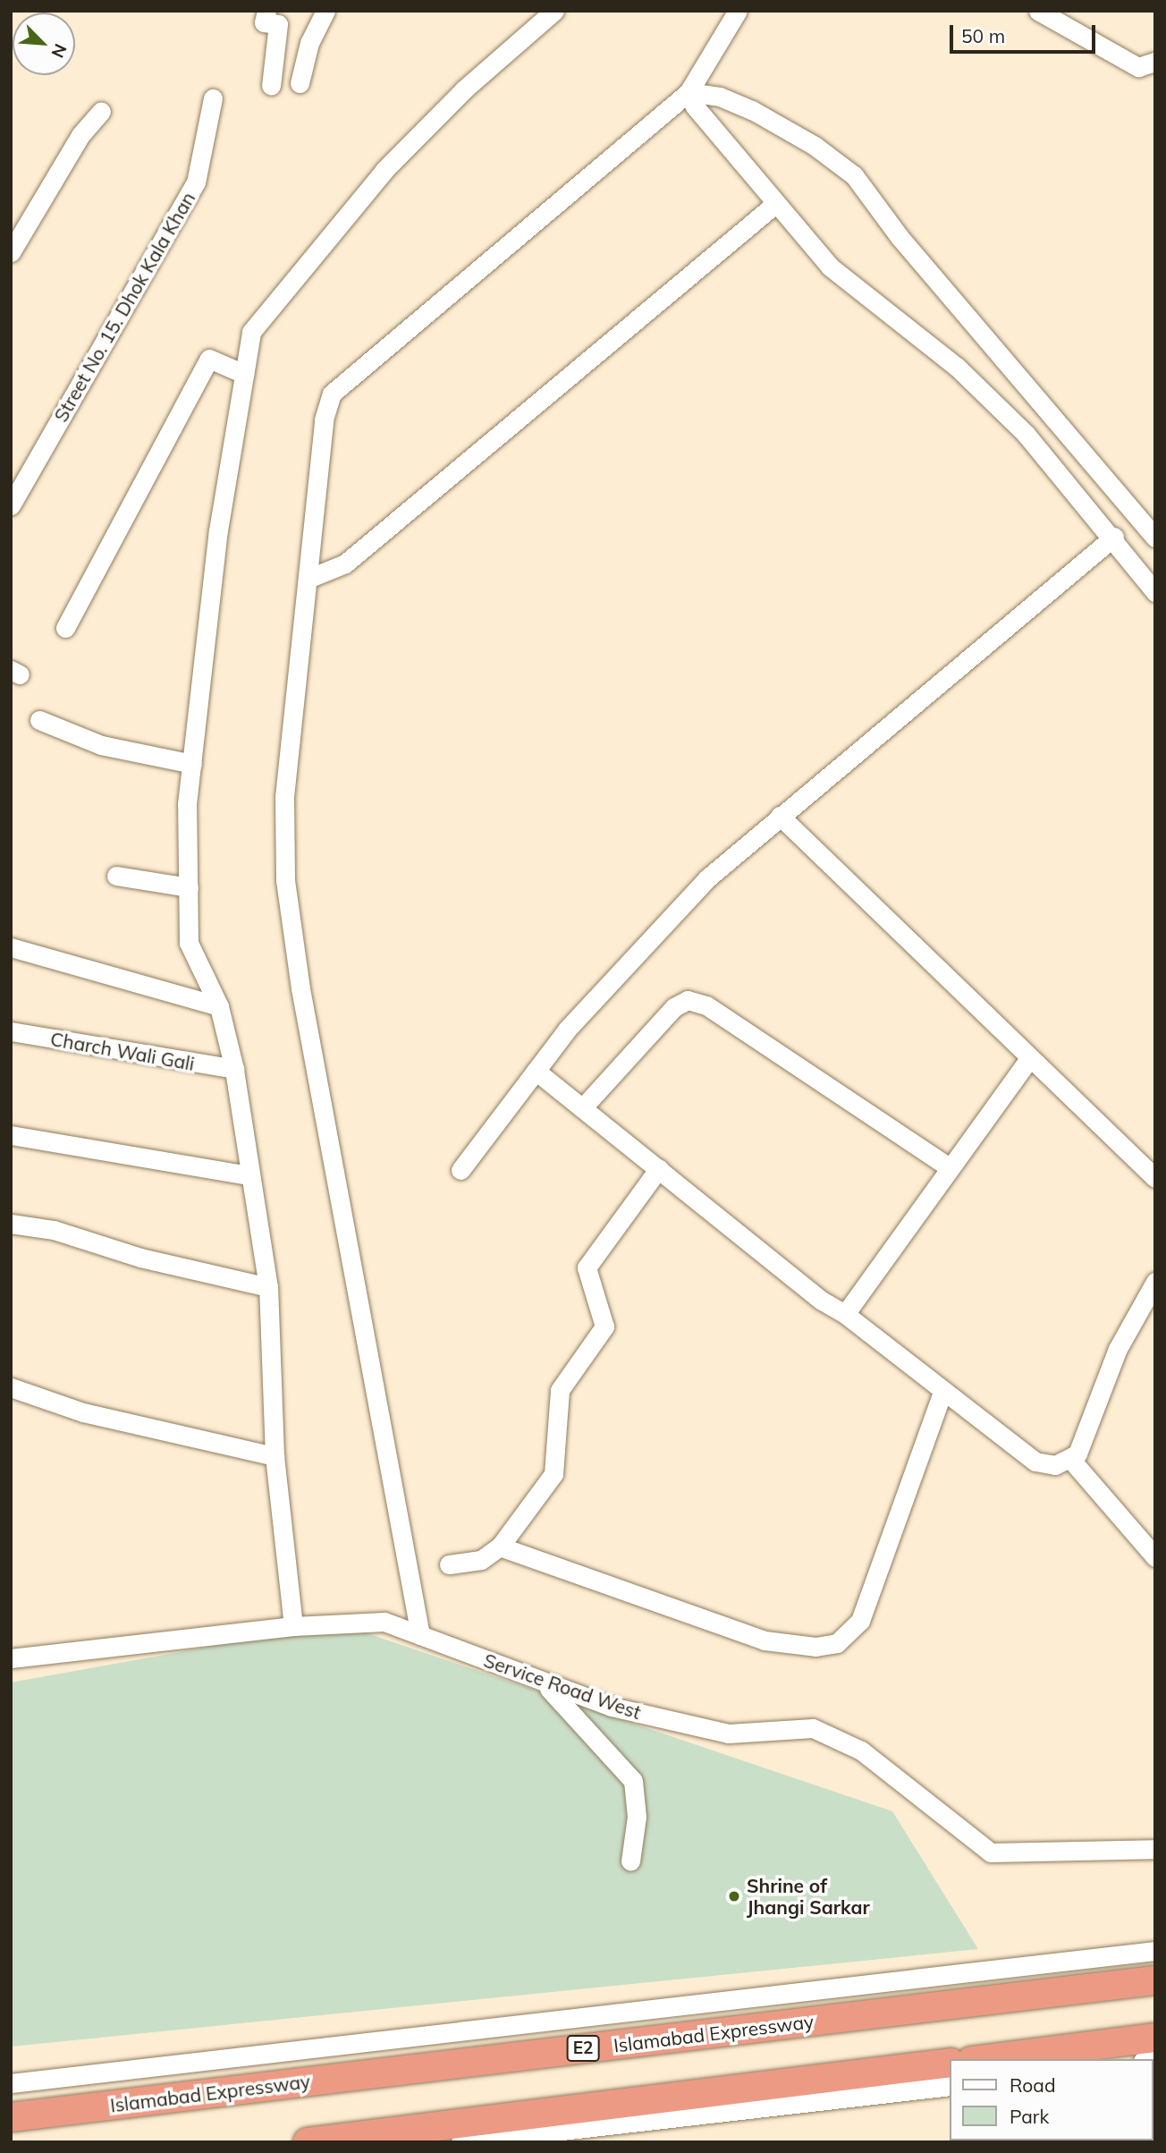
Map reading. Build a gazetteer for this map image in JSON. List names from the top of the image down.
{
  "streets": {
    "highway": ["Islamabad Expressway", "E2"],
    "street": ["Street No. 15. Dhok Kala Khan", "Charch Wali Gali", "Service Road West"]
  },
  "places": ["Shrine of Jhangi Sarkar"],
  "legend": ["Road", "Park"],
  "scale_bar": "50 m",
  "north": "bottom right"
}
